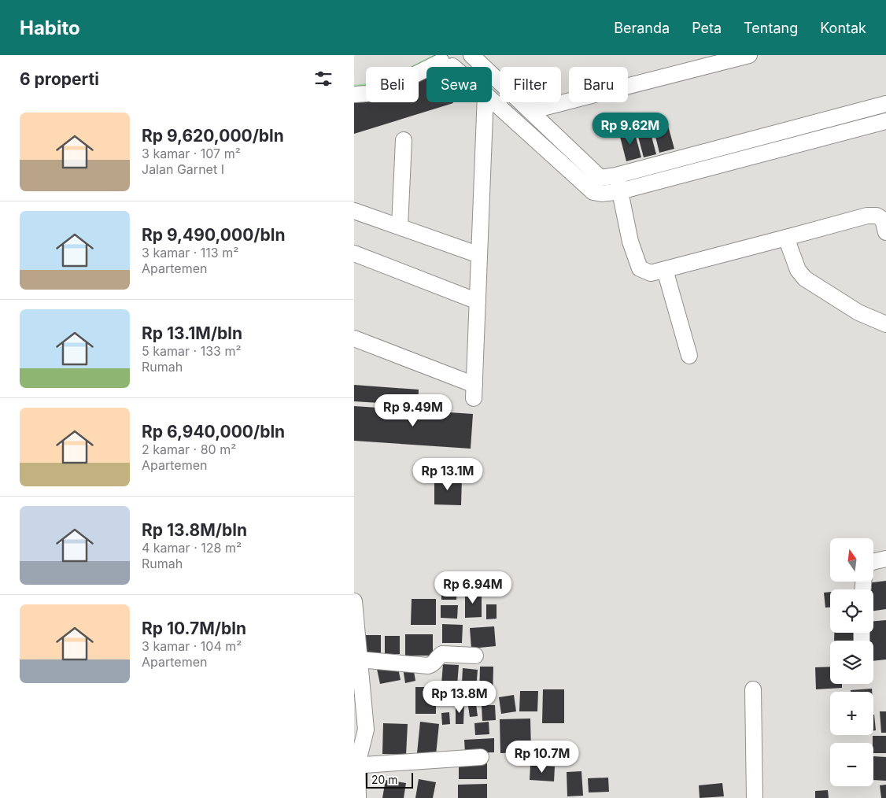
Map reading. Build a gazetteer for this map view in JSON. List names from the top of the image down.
{
  "scale_bar": "20 m",
  "north": "top",
  "page": {
    "header": "Habito",
    "nav": [
      "Beranda",
      "Peta",
      "Tentang",
      "Kontak"
    ],
    "heading": "6 properti",
    "chip": [
      "Beli",
      "Sewa",
      "Filter",
      "Baru"
    ],
    "list": [
      {
        "name": "Rp 9,620,000/bln",
        "note": "3 kamar · 107 m² · Jalan Garnet I"
      },
      {
        "name": "Rp 9,490,000/bln",
        "note": "3 kamar · 113 m² · Apartemen"
      },
      {
        "name": "Rp 13.1M/bln",
        "note": "5 kamar · 133 m² · Rumah"
      },
      {
        "name": "Rp 6,940,000/bln",
        "note": "2 kamar · 80 m² · Apartemen"
      },
      {
        "name": "Rp 13.8M/bln",
        "note": "4 kamar · 128 m² · Rumah"
      },
      {
        "name": "Rp 10.7M/bln",
        "note": "3 kamar · 104 m² · Apartemen"
      }
    ],
    "price": [
      "Rp 9.62M",
      "Rp 9.49M",
      "Rp 13.1M",
      "Rp 6.94M",
      "Rp 13.8M",
      "Rp 10.7M"
    ],
    "map_buttons": ["+", "−"],
    "scale": "20 m"
  }
}
